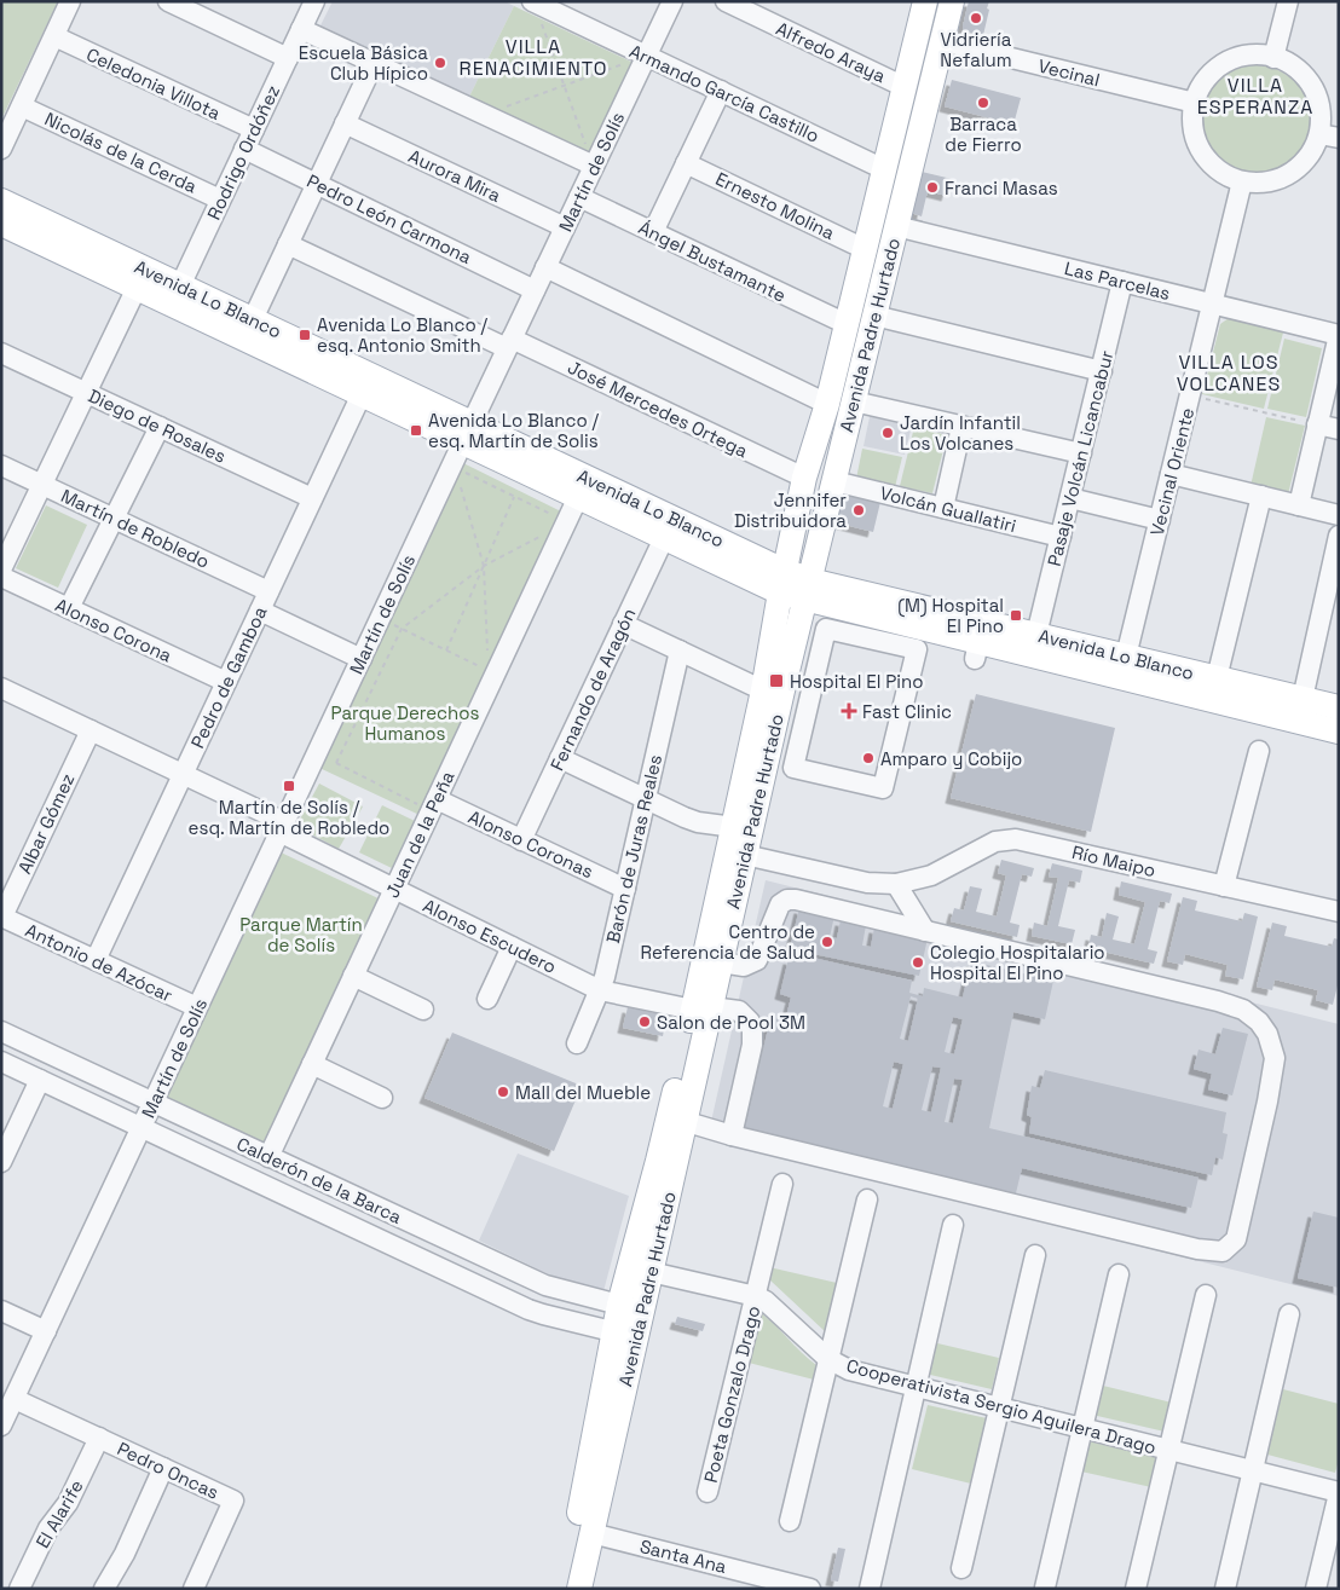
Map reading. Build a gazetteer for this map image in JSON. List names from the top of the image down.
{
  "streets": {
    "main road": ["Avenida Lo Blanco", "Avenida Padre Hurtado"],
    "street": [
      "Alfredo Araya",
      "Vecinal",
      "Celedonia Villota",
      "Armando García Castillo",
      "Nicolás de la Cerda",
      "Rodrigo Ordóñez",
      "Martín de Solís",
      "Aurora Mira",
      "Ernesto Molina",
      "Pedro León Carmona",
      "Ángel Bustamante",
      "Las Parcelas",
      "José Mercedes Ortega",
      "Diego de Rosales",
      "Pasaje Volcán Licancabur",
      "Vecinal Oriente",
      "Volcán Guallatiri",
      "Martín de Robledo",
      "Alonso Corona",
      "Pedro de Gamboa",
      "Fernando de Aragón",
      "Albar Gómez",
      "Juan de la Peña",
      "Alonso Coronas",
      "Barón de Juras Reales",
      "Río Maipo",
      "Alonso Escudero",
      "Antonio de Azócar",
      "Calderón de la Barca",
      "Poeta Gonzalo Drago",
      "Cooperativista Sergio Aguilera Drago",
      "Pedro Oncas",
      "El Alarife",
      "Santa Ana"
    ]
  },
  "crossings": [
    ["Alfredo Araya", "Avenida Padre Hurtado"],
    ["Vecinal", "Avenida Padre Hurtado"],
    ["Vecinal", "Vecinal Oriente"],
    ["Celedonia Villota", "Rodrigo Ordóñez"],
    ["Armando García Castillo", "Martín de Solís"],
    ["Armando García Castillo", "Avenida Padre Hurtado"],
    ["Nicolás de la Cerda", "Rodrigo Ordóñez"],
    ["Rodrigo Ordóñez", "Pedro León Carmona"],
    ["Rodrigo Ordóñez", "Avenida Lo Blanco"],
    ["Martín de Solís", "Aurora Mira"],
    ["Martín de Solís", "Pedro León Carmona"],
    ["Martín de Solís", "Ángel Bustamante"],
    ["Martín de Solís", "Avenida Lo Blanco"],
    ["Martín de Solís", "José Mercedes Ortega"],
    ["Martín de Solís", "Alonso Escudero"],
    ["Martín de Solís", "Antonio de Azócar"],
    ["Martín de Solís", "Calderón de la Barca"],
    ["Martín de Solís", "Pedro Oncas"],
    ["Ernesto Molina", "Avenida Padre Hurtado"],
    ["Ángel Bustamante", "Avenida Padre Hurtado"],
    ["Las Parcelas", "Avenida Padre Hurtado"],
    ["Las Parcelas", "Pasaje Volcán Licancabur"],
    ["Las Parcelas", "Vecinal Oriente"],
    ["Avenida Lo Blanco", "Avenida Padre Hurtado"],
    ["Avenida Lo Blanco", "Pasaje Volcán Licancabur"],
    ["Avenida Lo Blanco", "Vecinal Oriente"],
    ["Avenida Lo Blanco", "Pedro de Gamboa"],
    ["Avenida Lo Blanco", "Fernando de Aragón"],
    ["Avenida Lo Blanco", "Juan de la Peña"],
    ["Avenida Padre Hurtado", "José Mercedes Ortega"],
    ["Avenida Padre Hurtado", "Volcán Guallatiri"],
    ["Avenida Padre Hurtado", "Río Maipo"],
    ["Avenida Padre Hurtado", "Alonso Escudero"],
    ["Avenida Padre Hurtado", "Calderón de la Barca"],
    ["Avenida Padre Hurtado", "Cooperativista Sergio Aguilera Drago"],
    ["Avenida Padre Hurtado", "Santa Ana"],
    ["Diego de Rosales", "Pedro de Gamboa"],
    ["Pasaje Volcán Licancabur", "Volcán Guallatiri"],
    ["Martín de Robledo", "Pedro de Gamboa"],
    ["Alonso Corona", "Pedro de Gamboa"],
    ["Pedro de Gamboa", "Alonso Escudero"],
    ["Pedro de Gamboa", "Antonio de Azócar"],
    ["Fernando de Aragón", "Alonso Coronas"],
    ["Fernando de Aragón", "Río Maipo"],
    ["Albar Gómez", "Alonso Escudero"],
    ["Albar Gómez", "Antonio de Azócar"],
    ["Juan de la Peña", "Alonso Coronas"],
    ["Juan de la Peña", "Alonso Escudero"],
    ["Juan de la Peña", "Calderón de la Barca"],
    ["Alonso Coronas", "Barón de Juras Reales"],
    ["Barón de Juras Reales", "Río Maipo"],
    ["Barón de Juras Reales", "Alonso Escudero"],
    ["Poeta Gonzalo Drago", "Cooperativista Sergio Aguilera Drago"],
    ["Pedro Oncas", "El Alarife"]
  ],
  "districts": ["VILLA RENACIMIENTO", "VILLA ESPERANZA", "VILLA LOS VOLCANES"],
  "parks": ["Parque Derechos Humanos", "Parque Martín de Solís"],
  "places": {
    "other": [
      "Vidriería Nefalum",
      "Escuela Básica Club Hípico",
      "Barraca de Fierro",
      "Franci Masas",
      "Jardín Infantil Los Volcanes",
      "Jennifer Distribuidora",
      "Amparo y Cobijo",
      "Centro de Referencia de Salud",
      "Colegio Hospitalario Hospital El Pino",
      "Salon de Pool 3M",
      "Mall del Mueble"
    ],
    "transit": [
      "Avenida Lo Blanco / esq. Antonio Smith",
      "Avenida Lo Blanco / esq. Martín de Solis",
      "(M) Hospital El Pino",
      "Hospital El Pino",
      "Martín de Solís / esq. Martín de Robledo"
    ],
    "health": ["Fast Clinic"]
  }
}
